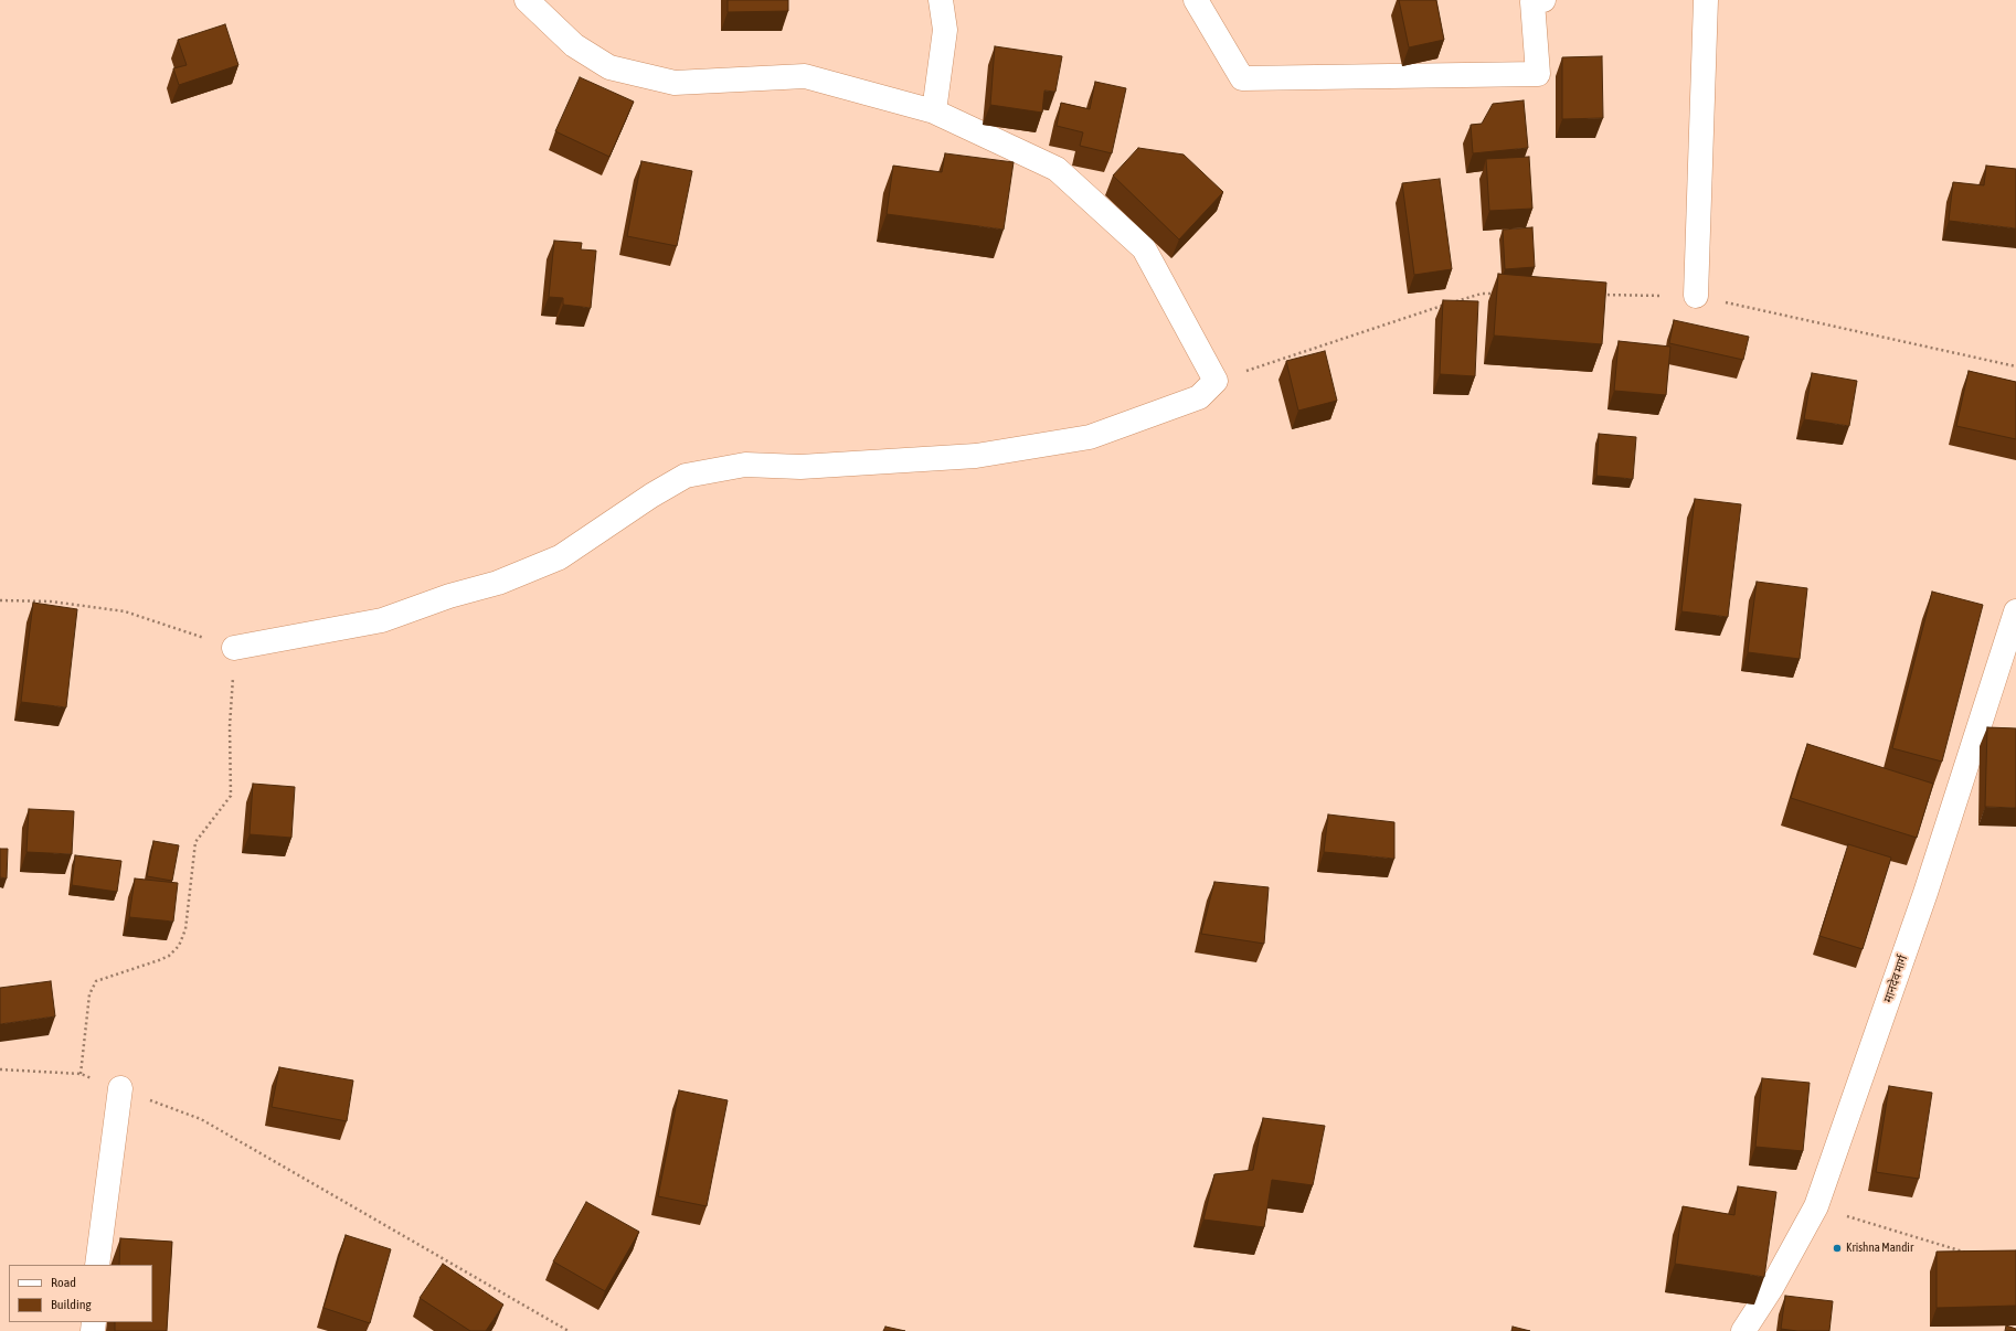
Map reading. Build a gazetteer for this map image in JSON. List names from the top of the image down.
{
  "streets": {
    "street": ["मानदेव मार्ग"]
  },
  "places": ["Krishna Mandir"],
  "legend": ["Road", "Building"]
}
